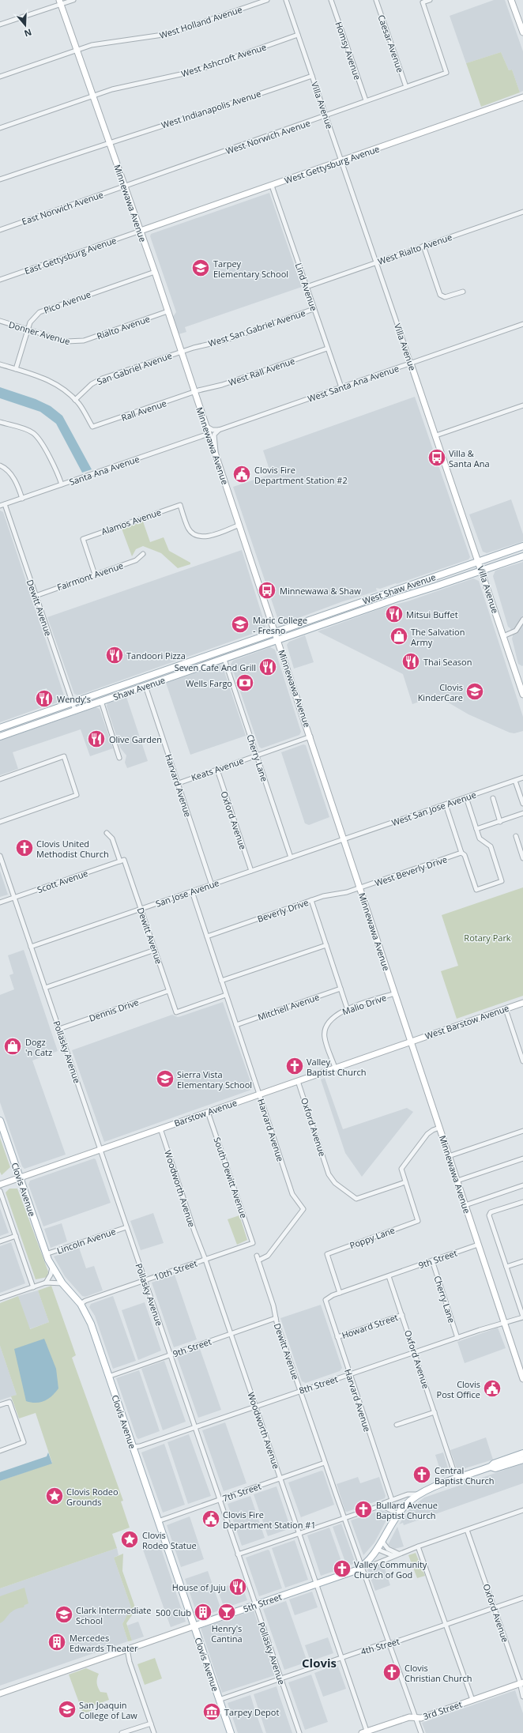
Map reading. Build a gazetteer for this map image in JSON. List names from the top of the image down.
{
  "streets": {
    "main road": [
      "Villa Avenue",
      "West Gettysburg Avenue",
      "Minnewawa Avenue",
      "West Shaw Avenue",
      "Shaw Avenue",
      "West Barstow Avenue",
      "Barstow Avenue",
      "Clovis Avenue",
      "5th Street",
      "3rd Street"
    ],
    "street": [
      "West Holland Avenue",
      "Caesar Avenue",
      "Homsy Avenue",
      "West Ashcroft Avenue",
      "West Indianapolis Avenue",
      "West Norwich Avenue",
      "East Norwich Avenue",
      "West Rialto Avenue",
      "East Gettysburg Avenue",
      "Lind Avenue",
      "Pico Avenue",
      "Rialto Avenue",
      "West San Gabriel Avenue",
      "Donner Avenue",
      "San Gabriel Avenue",
      "West Rall Avenue",
      "West Santa Ana Avenue",
      "Rall Avenue",
      "Santa Ana Avenue",
      "Alamos Avenue",
      "Fairmont Avenue",
      "Dewitt Avenue",
      "Cherry Lane",
      "Keats Avenue",
      "Harvard Avenue",
      "West San Jose Avenue",
      "Oxford Avenue",
      "West Beverly Drive",
      "Scott Avenue",
      "San Jose Avenue",
      "Beverly Drive",
      "Malio Drive",
      "Mitchell Avenue",
      "Dennis Drive",
      "Pollasky Avenue",
      "South Dewitt Avenue",
      "Woodworth Avenue",
      "Poppy Lane",
      "Lincoln Avenue",
      "9th Street",
      "10th Street",
      "Howard Street",
      "8th Street",
      "7th Street",
      "4th Street"
    ]
  },
  "crossings": [
    ["West Holland Avenue", "Minnewawa Avenue"],
    ["Caesar Avenue", "West Norwich Avenue"],
    ["Homsy Avenue", "West Norwich Avenue"],
    ["West Ashcroft Avenue", "Villa Avenue"],
    ["West Ashcroft Avenue", "Minnewawa Avenue"],
    ["Villa Avenue", "West Indianapolis Avenue"],
    ["Villa Avenue", "West Norwich Avenue"],
    ["Villa Avenue", "West Gettysburg Avenue"],
    ["Villa Avenue", "West Rialto Avenue"],
    ["Villa Avenue", "West Santa Ana Avenue"],
    ["Villa Avenue", "West Shaw Avenue"],
    ["West Indianapolis Avenue", "Minnewawa Avenue"],
    ["West Norwich Avenue", "Minnewawa Avenue"],
    ["West Norwich Avenue", "East Norwich Avenue"],
    ["West Gettysburg Avenue", "Minnewawa Avenue"],
    ["West Gettysburg Avenue", "East Gettysburg Avenue"],
    ["West Gettysburg Avenue", "Lind Avenue"],
    ["Minnewawa Avenue", "East Norwich Avenue"],
    ["Minnewawa Avenue", "East Gettysburg Avenue"],
    ["Minnewawa Avenue", "Pico Avenue"],
    ["Minnewawa Avenue", "Rialto Avenue"],
    ["Minnewawa Avenue", "West San Gabriel Avenue"],
    ["Minnewawa Avenue", "San Gabriel Avenue"],
    ["Minnewawa Avenue", "West Rall Avenue"],
    ["Minnewawa Avenue", "Rall Avenue"],
    ["Minnewawa Avenue", "Santa Ana Avenue"],
    ["Minnewawa Avenue", "Alamos Avenue"],
    ["Minnewawa Avenue", "West Shaw Avenue"],
    ["Minnewawa Avenue", "Shaw Avenue"],
    ["Minnewawa Avenue", "Keats Avenue"],
    ["Minnewawa Avenue", "West San Jose Avenue"],
    ["Minnewawa Avenue", "West Beverly Drive"],
    ["Minnewawa Avenue", "San Jose Avenue"],
    ["Minnewawa Avenue", "Beverly Drive"],
    ["Minnewawa Avenue", "Malio Drive"],
    ["Minnewawa Avenue", "West Barstow Avenue"],
    ["Minnewawa Avenue", "Barstow Avenue"],
    ["Minnewawa Avenue", "9th Street"],
    ["Minnewawa Avenue", "8th Street"],
    ["West Rialto Avenue", "Lind Avenue"],
    ["Lind Avenue", "West San Gabriel Avenue"],
    ["Lind Avenue", "West Rall Avenue"],
    ["Lind Avenue", "West Santa Ana Avenue"],
    ["Pico Avenue", "Donner Avenue"],
    ["Rialto Avenue", "Donner Avenue"],
    ["West San Gabriel Avenue", "San Gabriel Avenue"],
    ["San Gabriel Avenue", "Rall Avenue"],
    ["West Rall Avenue", "Rall Avenue"],
    ["Santa Ana Avenue", "Dewitt Avenue"],
    ["Alamos Avenue", "Fairmont Avenue"],
    ["Fairmont Avenue", "Dewitt Avenue"],
    ["West Shaw Avenue", "Shaw Avenue"],
    ["Dewitt Avenue", "Shaw Avenue"],
    ["Dewitt Avenue", "Harvard Avenue"],
    ["Dewitt Avenue", "Scott Avenue"],
    ["Dewitt Avenue", "San Jose Avenue"],
    ["Dewitt Avenue", "Dennis Drive"],
    ["Dewitt Avenue", "9th Street"],
    ["Dewitt Avenue", "8th Street"],
    ["Dewitt Avenue", "7th Street"],
    ["Shaw Avenue", "Cherry Lane"],
    ["Shaw Avenue", "Harvard Avenue"],
    ["Cherry Lane", "Keats Avenue"],
    ["Cherry Lane", "San Jose Avenue"],
    ["Cherry Lane", "9th Street"],
    ["Cherry Lane", "8th Street"],
    ["Keats Avenue", "Harvard Avenue"],
    ["Keats Avenue", "Oxford Avenue"],
    ["Harvard Avenue", "San Jose Avenue"],
    ["Harvard Avenue", "Beverly Drive"],
    ["Harvard Avenue", "Mitchell Avenue"],
    ["Harvard Avenue", "Barstow Avenue"],
    ["Harvard Avenue", "9th Street"],
    ["Harvard Avenue", "Howard Street"],
    ["Harvard Avenue", "8th Street"],
    ["West San Jose Avenue", "San Jose Avenue"],
    ["Oxford Avenue", "San Jose Avenue"],
    ["Oxford Avenue", "Barstow Avenue"],
    ["Oxford Avenue", "Poppy Lane"],
    ["Oxford Avenue", "9th Street"],
    ["Oxford Avenue", "Howard Street"],
    ["Oxford Avenue", "8th Street"],
    ["Oxford Avenue", "5th Street"],
    ["Oxford Avenue", "4th Street"],
    ["Oxford Avenue", "3rd Street"],
    ["West Beverly Drive", "Beverly Drive"],
    ["Scott Avenue", "Pollasky Avenue"],
    ["San Jose Avenue", "Pollasky Avenue"],
    ["Malio Drive", "Barstow Avenue"],
    ["Dennis Drive", "Pollasky Avenue"],
    ["West Barstow Avenue", "Barstow Avenue"],
    ["Pollasky Avenue", "Barstow Avenue"],
    ["Pollasky Avenue", "Lincoln Avenue"],
    ["Pollasky Avenue", "9th Street"],
    ["Pollasky Avenue", "10th Street"],
    ["Pollasky Avenue", "8th Street"],
    ["Pollasky Avenue", "7th Street"],
    ["Pollasky Avenue", "5th Street"],
    ["Pollasky Avenue", "4th Street"],
    ["Barstow Avenue", "South Dewitt Avenue"],
    ["Barstow Avenue", "Woodworth Avenue"],
    ["Barstow Avenue", "Clovis Avenue"],
    ["South Dewitt Avenue", "10th Street"],
    ["Woodworth Avenue", "9th Street"],
    ["Woodworth Avenue", "10th Street"],
    ["Woodworth Avenue", "8th Street"],
    ["Woodworth Avenue", "7th Street"],
    ["Woodworth Avenue", "5th Street"],
    ["Woodworth Avenue", "4th Street"],
    ["Woodworth Avenue", "3rd Street"],
    ["Clovis Avenue", "Lincoln Avenue"],
    ["Clovis Avenue", "9th Street"],
    ["Clovis Avenue", "10th Street"],
    ["Clovis Avenue", "8th Street"],
    ["Clovis Avenue", "7th Street"],
    ["Clovis Avenue", "5th Street"],
    ["Clovis Avenue", "4th Street"],
    ["Poppy Lane", "9th Street"]
  ],
  "districts": ["Clovis"],
  "parks": ["Rotary Park"],
  "places": {
    "school or university": [
      "Tarpey Elementary School",
      "Maric College - Fresno",
      "Clovis KinderCare",
      "Sierra Vista Elementary School",
      "Clark Intermediate School",
      "San Joaquin College of Law"
    ],
    "bus stop": ["Villa & Santa Ana", "Minnewawa & Shaw"],
    "public building": ["Clovis Fire Department Station #2", "Clovis Post Office", "Clovis Fire Department Station #1"],
    "restaurant": [
      "Mitsui Buffet",
      "Tandoori Pizza",
      "Thai Season",
      "Seven Cafe And Grill",
      "Wendy's",
      "Olive Garden",
      "House of Juju"
    ],
    "shop": ["The Salvation Army", "Dogz 'n Catz"],
    "bank": ["Wells Fargo"],
    "church": [
      "Clovis United Methodist Church",
      "Valley Baptist Church",
      "Central Baptist Church",
      "Bullard Avenue Baptist Church",
      "Valley Community Church of God",
      "Clovis Christian Church"
    ],
    "place": ["Clovis Rodeo Grounds", "Clovis Rodeo Statue"],
    "building": ["500 Club", "Mercedes Edwards Theater"],
    "bar": ["Henry's Cantina"],
    "museum": ["Tarpey Depot"]
  },
  "north": "bottom"
}
